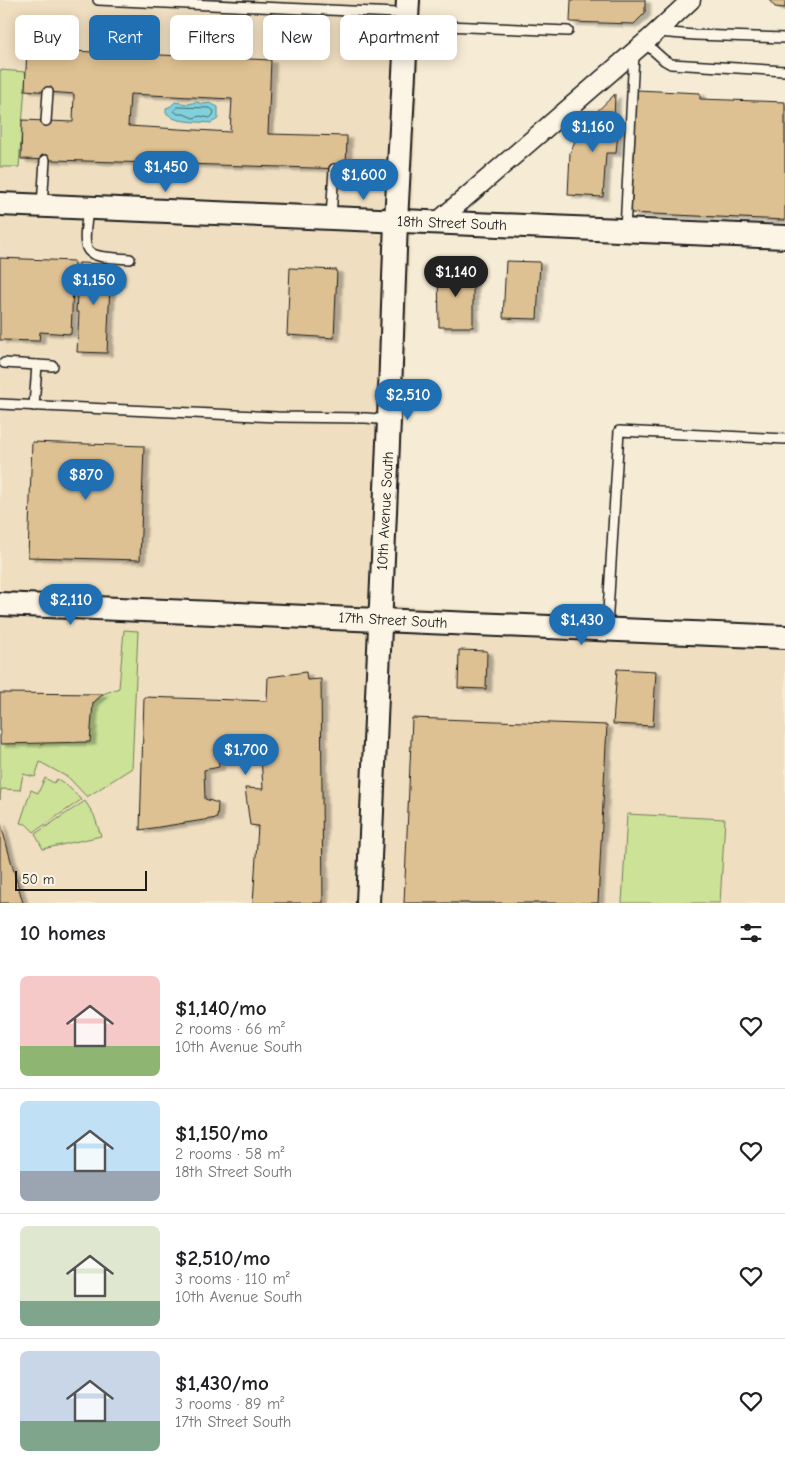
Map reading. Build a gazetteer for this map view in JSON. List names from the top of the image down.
{
  "streets": {
    "street": ["18th Street South", "10th Avenue South", "17th Street South"]
  },
  "crossings": [
    ["18th Street South", "10th Avenue South"],
    ["10th Avenue South", "17th Street South"]
  ],
  "scale_bar": "50 m",
  "page": {
    "chip": [
      "Buy",
      "Rent",
      "Filters",
      "New",
      "Apartment"
    ],
    "price": [
      "$1,160",
      "$1,450",
      "$1,600",
      "$1,140",
      "$1,150",
      "$2,510",
      "$870",
      "$2,110",
      "$1,430",
      "$1,700"
    ],
    "scale": "50 m",
    "heading": "10 homes",
    "list": [
      {
        "name": "$1,140/mo",
        "note": "2 rooms · 66 m² · 10th Avenue South"
      },
      {
        "name": "$1,150/mo",
        "note": "2 rooms · 58 m² · 18th Street South"
      },
      {
        "name": "$2,510/mo",
        "note": "3 rooms · 110 m² · 10th Avenue South"
      },
      {
        "name": "$1,430/mo",
        "note": "3 rooms · 89 m² · 17th Street South"
      }
    ]
  }
}
